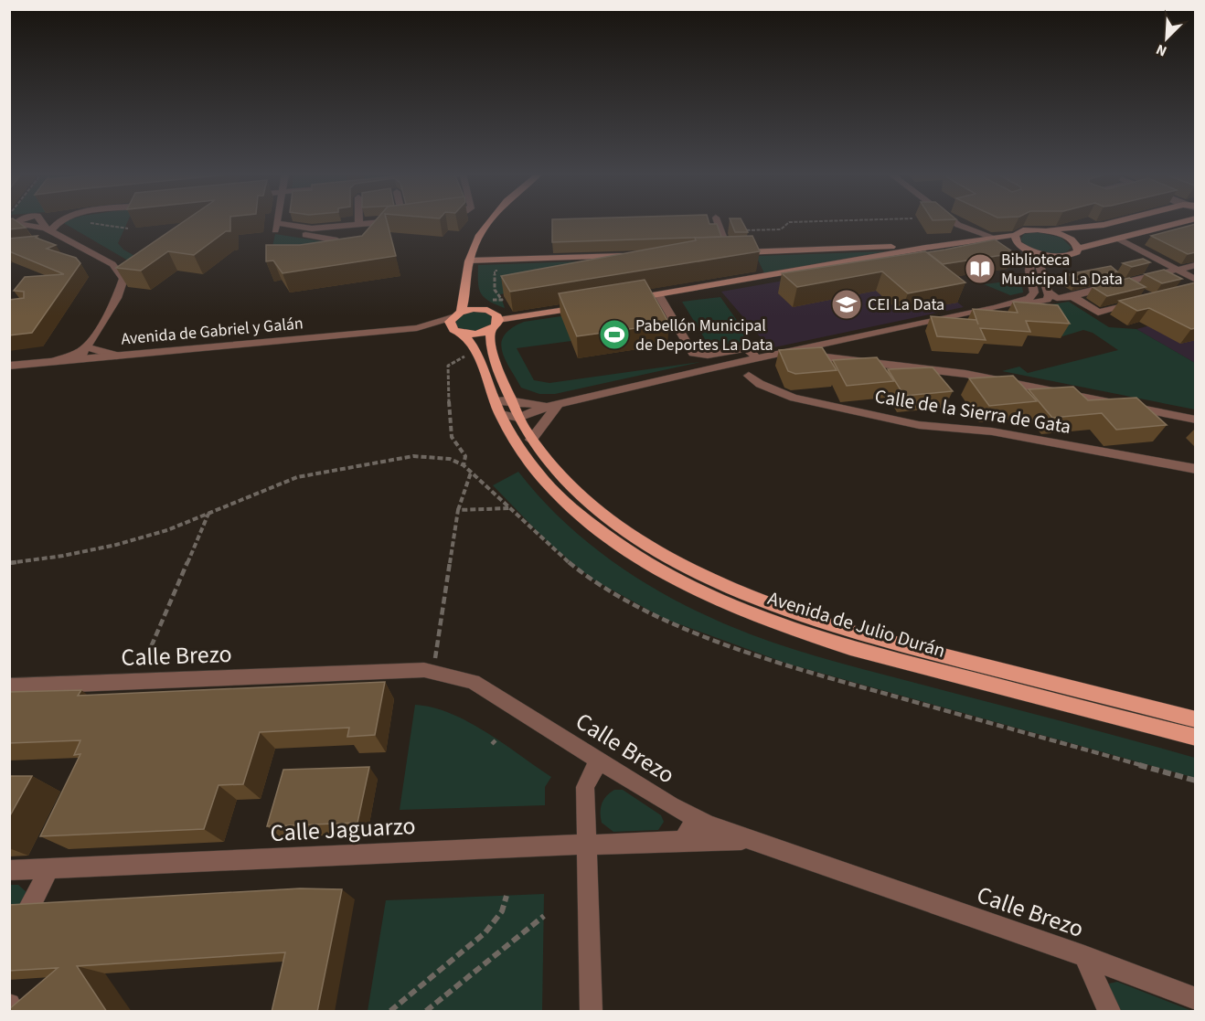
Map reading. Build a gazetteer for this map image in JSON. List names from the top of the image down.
{
  "streets": {
    "main road": ["Avenida de Julio Durán"],
    "street": [
      "Avenida de Gabriel y Galán",
      "Calle de la Sierra de Gata",
      "Calle Brezo",
      "Calle Jaguarzo"
    ]
  },
  "crossings": [
    ["Avenida de Gabriel y Galán", "Avenida de Julio Durán"],
    ["Calle Brezo", "Calle Jaguarzo"]
  ],
  "places": {
    "library": ["Biblioteca Municipal La Data"],
    "school or university": ["CEI La Data"],
    "sports": ["Pabellón Municipal de Deportes La Data"]
  },
  "north": "bottom left"
}
